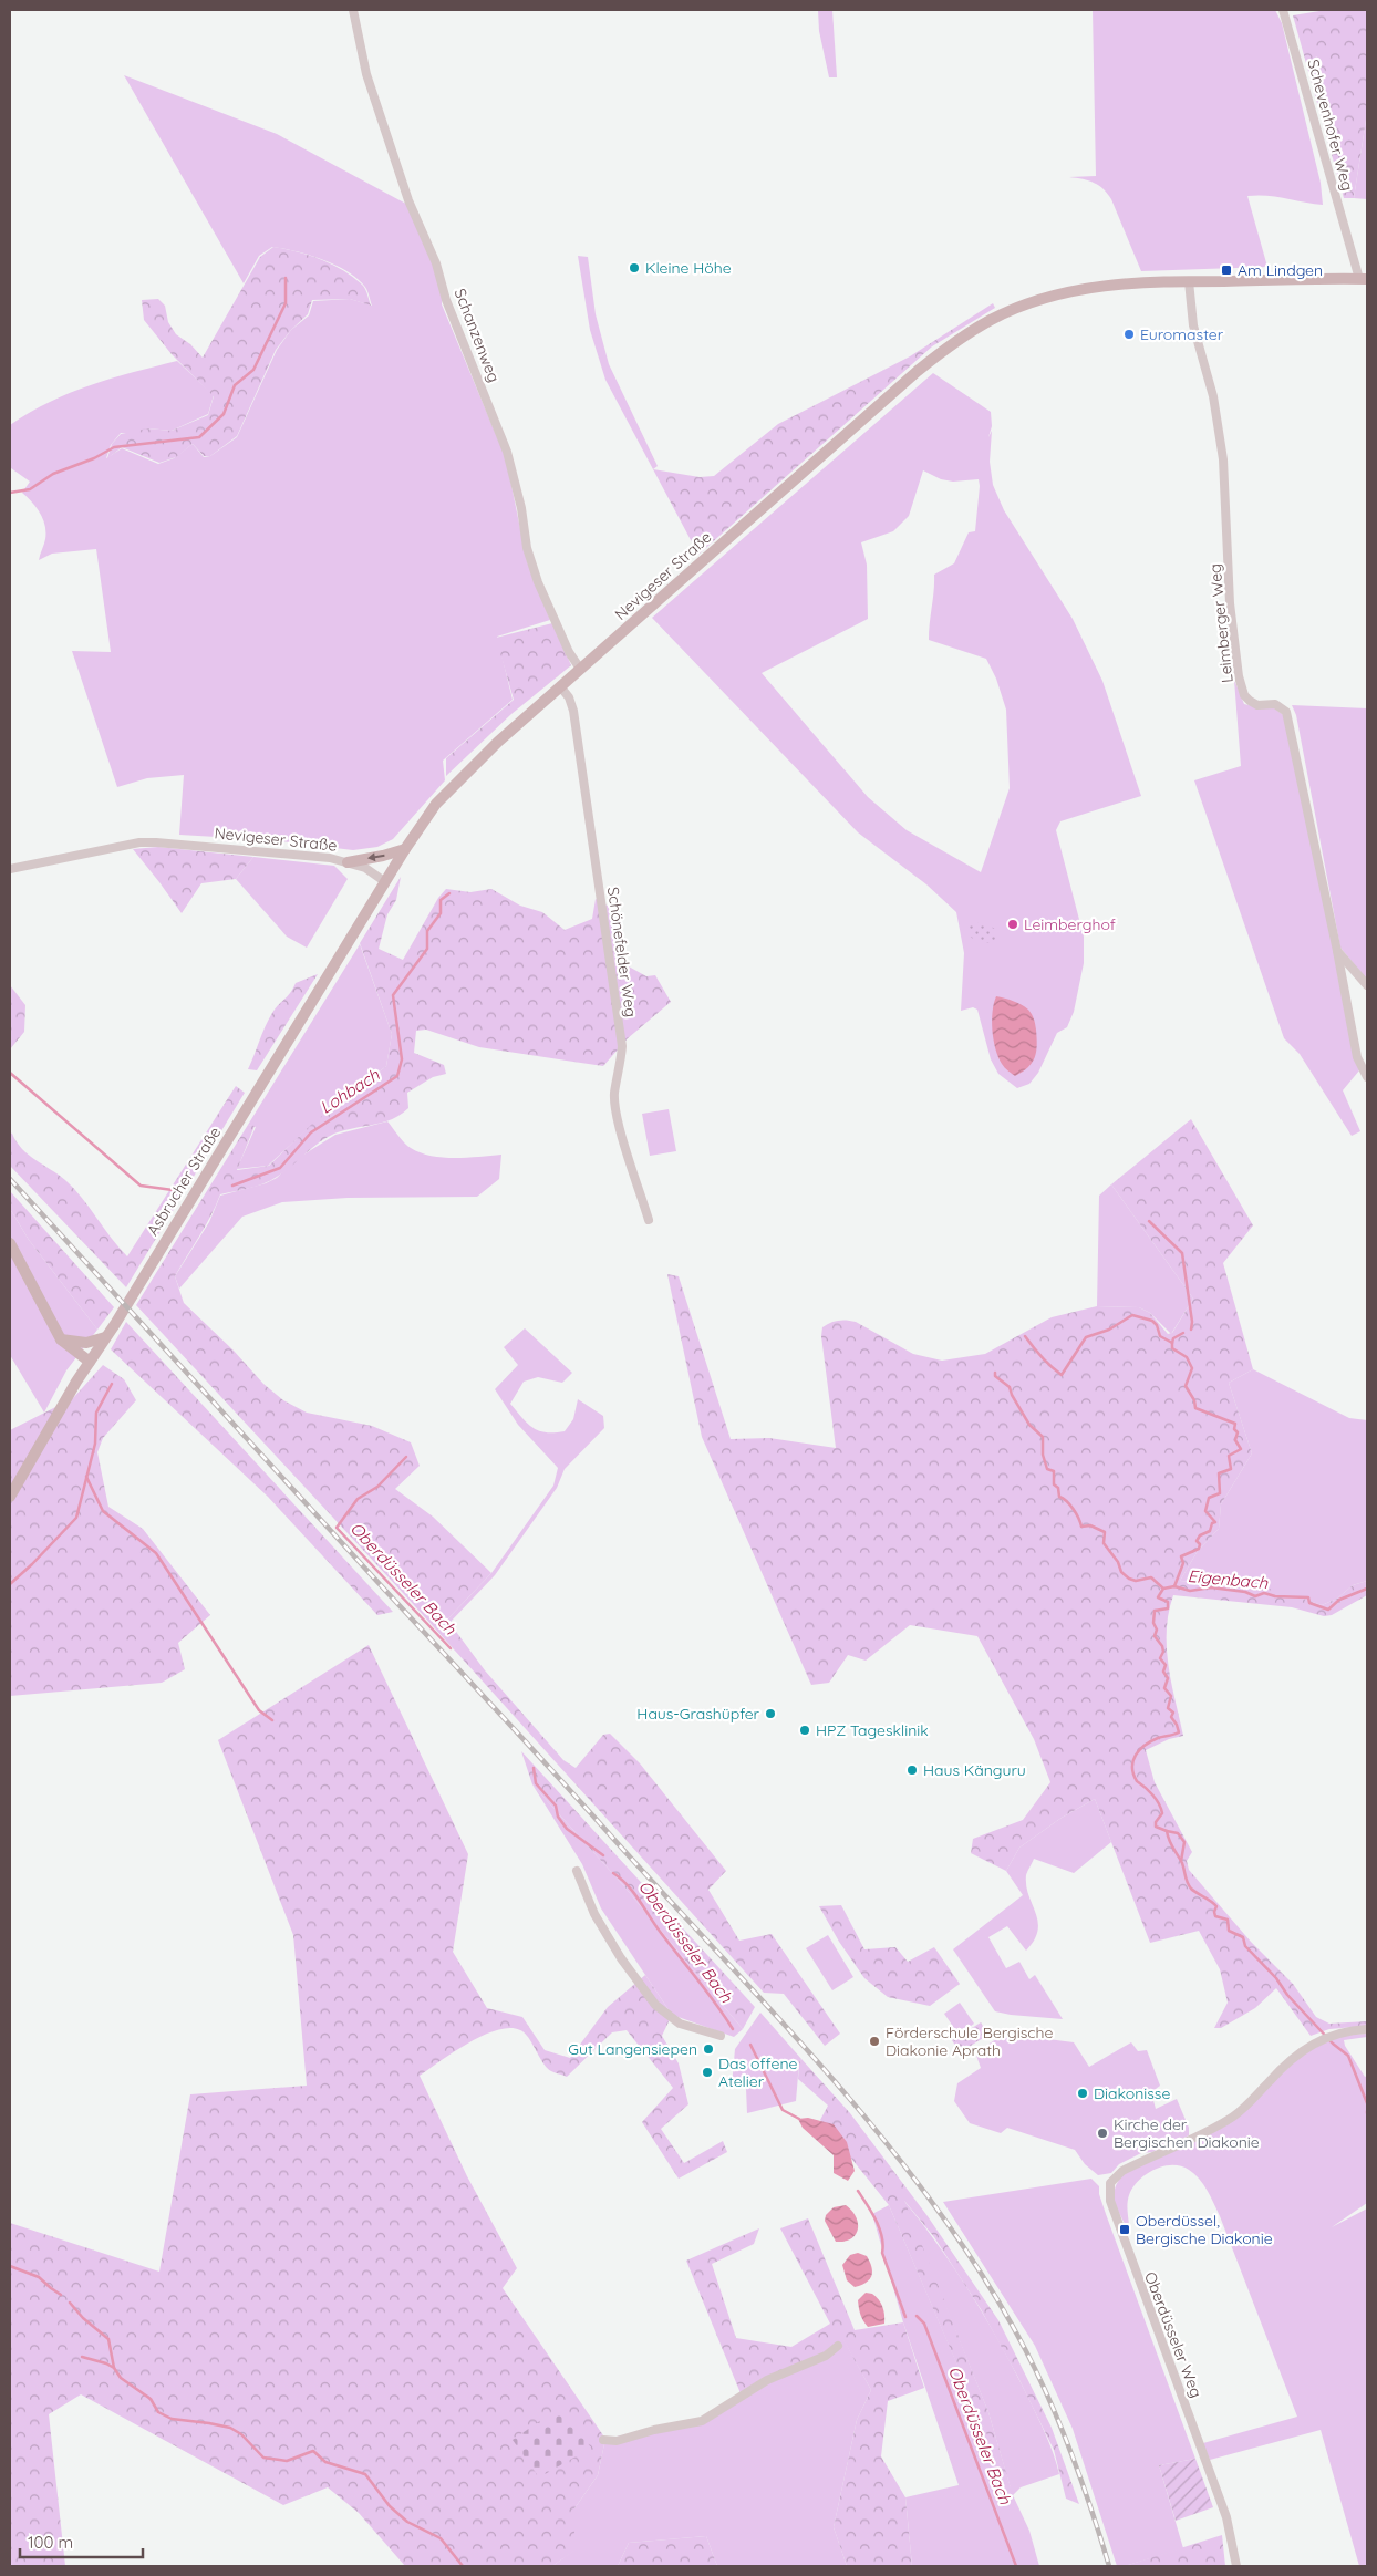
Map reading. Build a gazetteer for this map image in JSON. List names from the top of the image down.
{
  "streets": {
    "main road": ["Nevigeser Straße", "Asbrucher Straße"],
    "street": [
      "Schevenhofer Weg",
      "Schanzenweg",
      "Leimberger Weg",
      "Schönefelder Weg",
      "Oberdüsseler Weg"
    ]
  },
  "crossings": [
    ["Schevenhofer Weg", "Nevigeser Straße"],
    ["Schanzenweg", "Nevigeser Straße"],
    ["Nevigeser Straße", "Leimberger Weg"],
    ["Nevigeser Straße", "Schönefelder Weg"],
    ["Nevigeser Straße", "Asbrucher Straße"]
  ],
  "water": ["Lohbach", "Oberdüsseler Bach", "Eigenbach"],
  "places": {
    "other": [
      "Kleine Höhe",
      "Euromaster",
      "Leimberghof",
      "Haus-Grashüpfer",
      "HPZ Tagesklinik",
      "Haus Känguru",
      "Förderschule Bergische Diakonie Aprath",
      "Gut Langensiepen",
      "Das offene Atelier",
      "Diakonisse",
      "Kirche der Bergischen Diakonie"
    ],
    "transit": ["Am Lindgen", "Oberdüssel, Bergische Diakonie"]
  },
  "scale_bar": "100 m"
}
